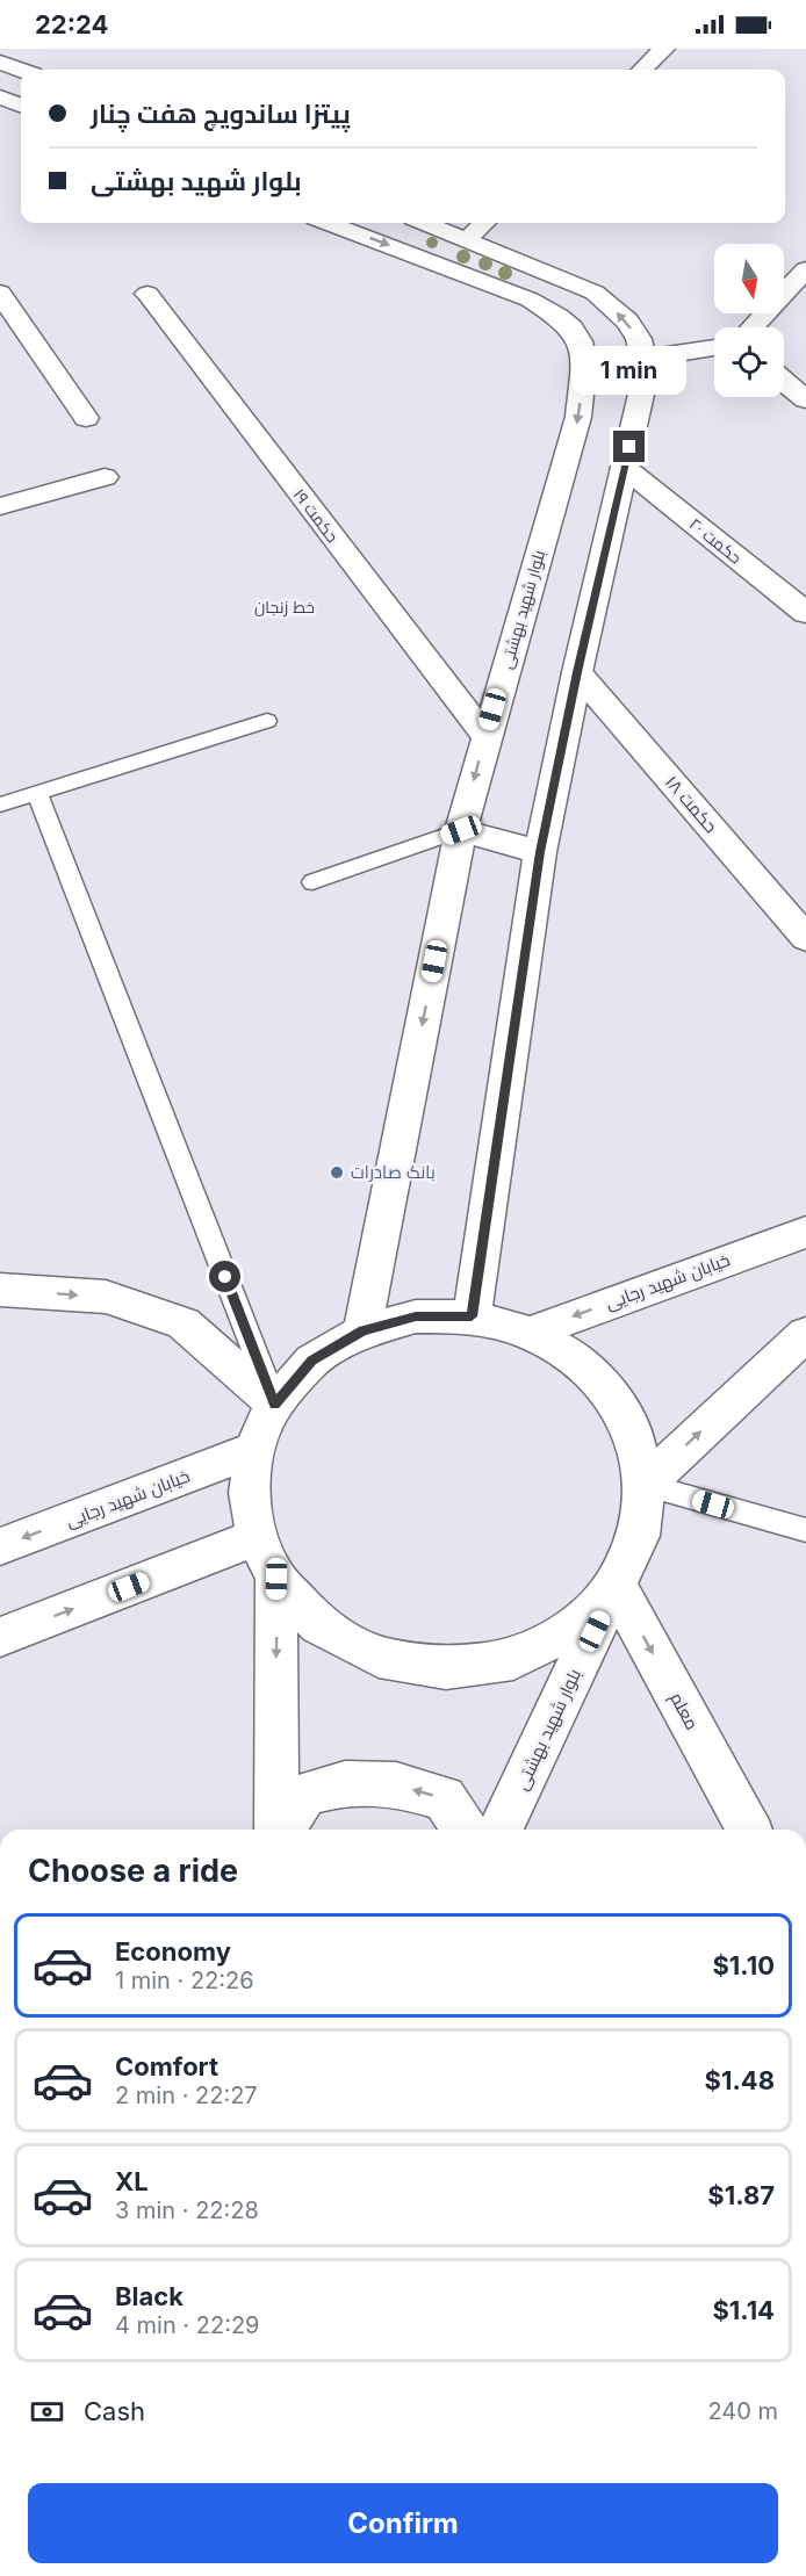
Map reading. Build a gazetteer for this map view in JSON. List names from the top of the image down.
{
  "streets": {
    "street": [
      "حکمت ۱۹",
      "حکمت ۲۰",
      "بلوار شهید بهشتی",
      "حکمت ۱۸",
      "خیابان شهید رجایی",
      "معلم"
    ]
  },
  "crossings": [
    ["حکمت ۱۹", "بلوار شهید بهشتی"],
    ["بلوار شهید بهشتی", "خیابان شهید رجایی"],
    ["بلوار شهید بهشتی", "معلم"]
  ],
  "one_way": ["معلم"],
  "districts": ["خط زنجان"],
  "places": ["بانک صادرات"],
  "north": "bottom",
  "page": {
    "status": "22:24",
    "banner": ["پیتزا ساندویچ هفت چنار", "بلوار شهید بهشتی"],
    "bubble": "1 min",
    "heading": "Choose a ride",
    "list": [
      {
        "name": "Economy",
        "note": "1 min · 22:26",
        "value": "$1.10"
      },
      {
        "name": "Comfort",
        "note": "2 min · 22:27",
        "value": "$1.48"
      },
      {
        "name": "XL",
        "note": "3 min · 22:28",
        "value": "$1.87"
      },
      {
        "name": "Black",
        "note": "4 min · 22:29",
        "value": "$1.14"
      }
    ],
    "pay": ["Cash", "240 m"],
    "buttons": "Confirm"
  }
}
